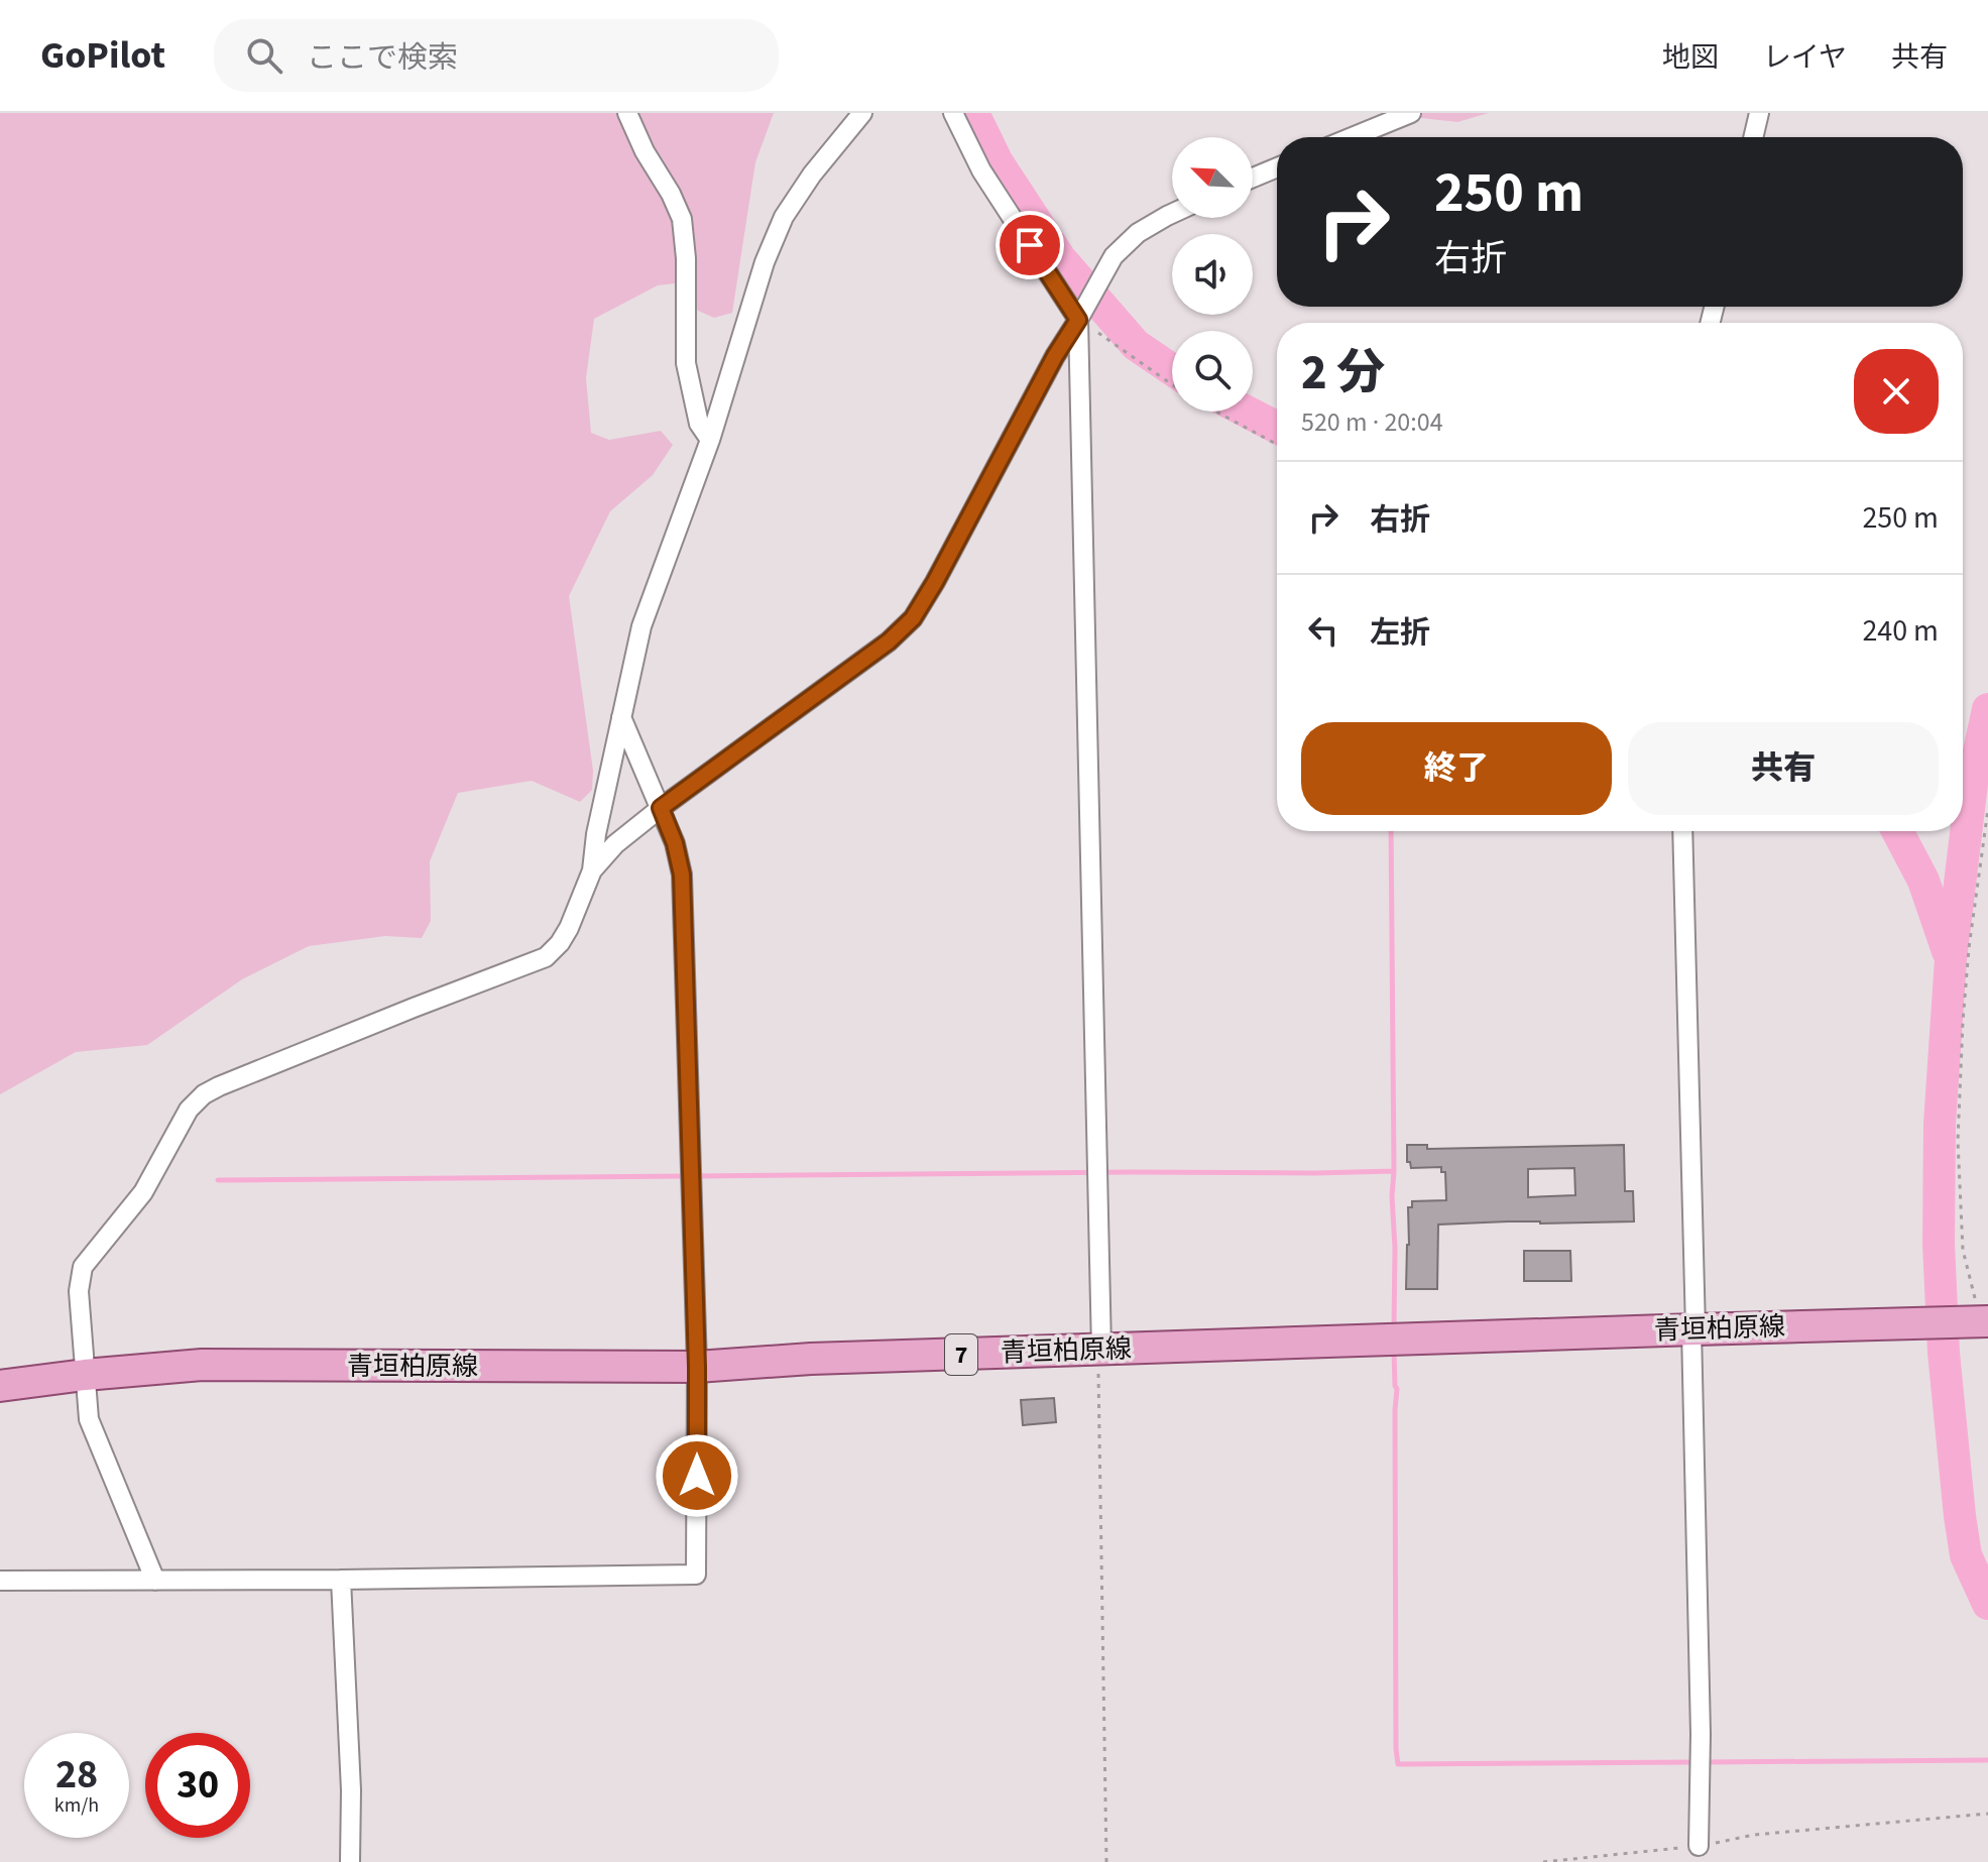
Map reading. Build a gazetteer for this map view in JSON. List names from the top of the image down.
{
  "streets": {
    "main road": ["青垣柏原線", "7"]
  },
  "north": "top left",
  "page": {
    "header": "GoPilot",
    "search": "ここで検索",
    "nav": ["地図", "レイヤ", "共有"],
    "turn": ["250 m", "右折"],
    "heading": ["2 分", "520 m · 20:04"],
    "list": [
      {
        "name": "右折",
        "value": "250 m"
      },
      {
        "name": "左折",
        "value": "240 m"
      }
    ],
    "buttons": ["終了", "共有"],
    "speed": "28 km/h",
    "limit": "30"
  }
}
